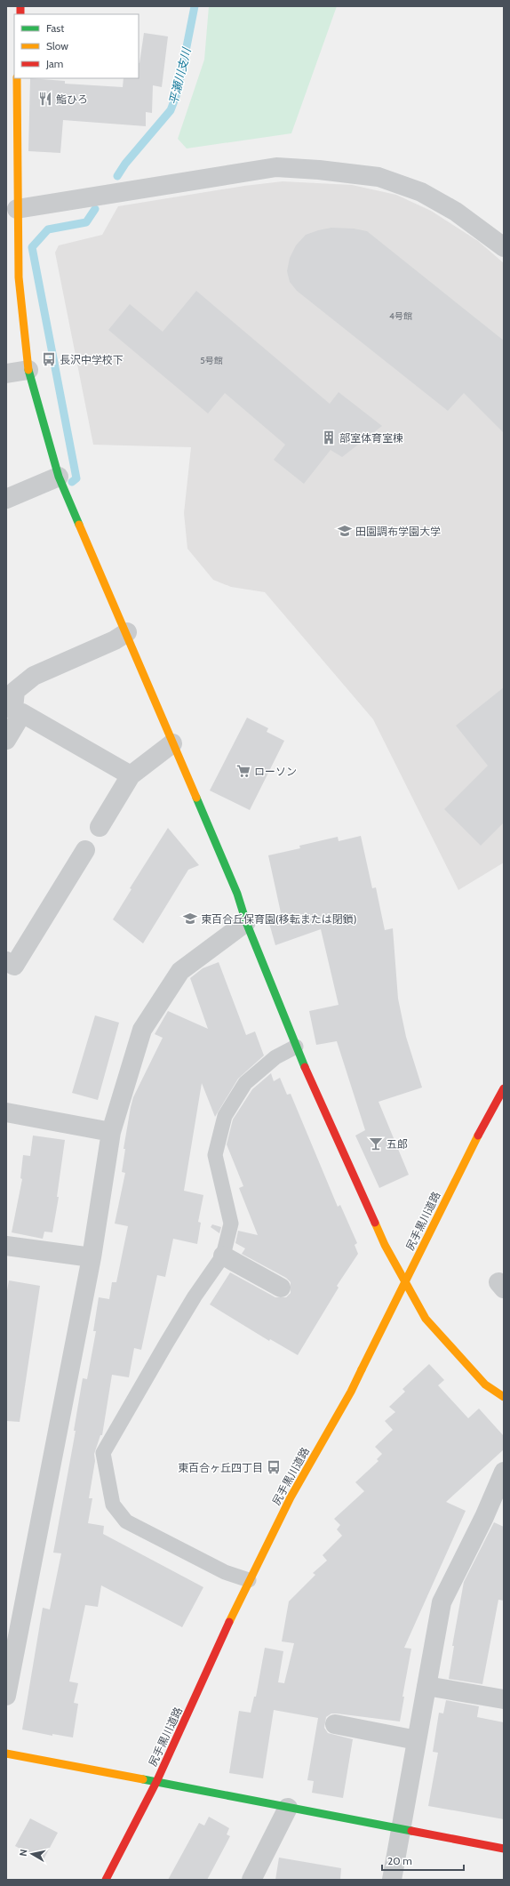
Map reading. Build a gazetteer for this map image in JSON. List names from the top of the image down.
{
  "streets": {
    "street": ["尻手黒川道路"]
  },
  "water": ["平瀬川支川"],
  "places": {
    "restaurant": ["鮨ひろ"],
    "bus stop": ["長沢中学校下", "東百合ヶ丘四丁目"],
    "building": ["部室体育室棟"],
    "school or university": ["田園調布学園大学", "東百合丘保育園(移転または閉鎖)"],
    "supermarket": ["ローソン"],
    "bar": ["五郎"]
  },
  "house_numbers": ["4号館", "5号館"],
  "legend": ["Fast", "Slow", "Jam"],
  "scale_bar": "20 m",
  "north": "left"
}
